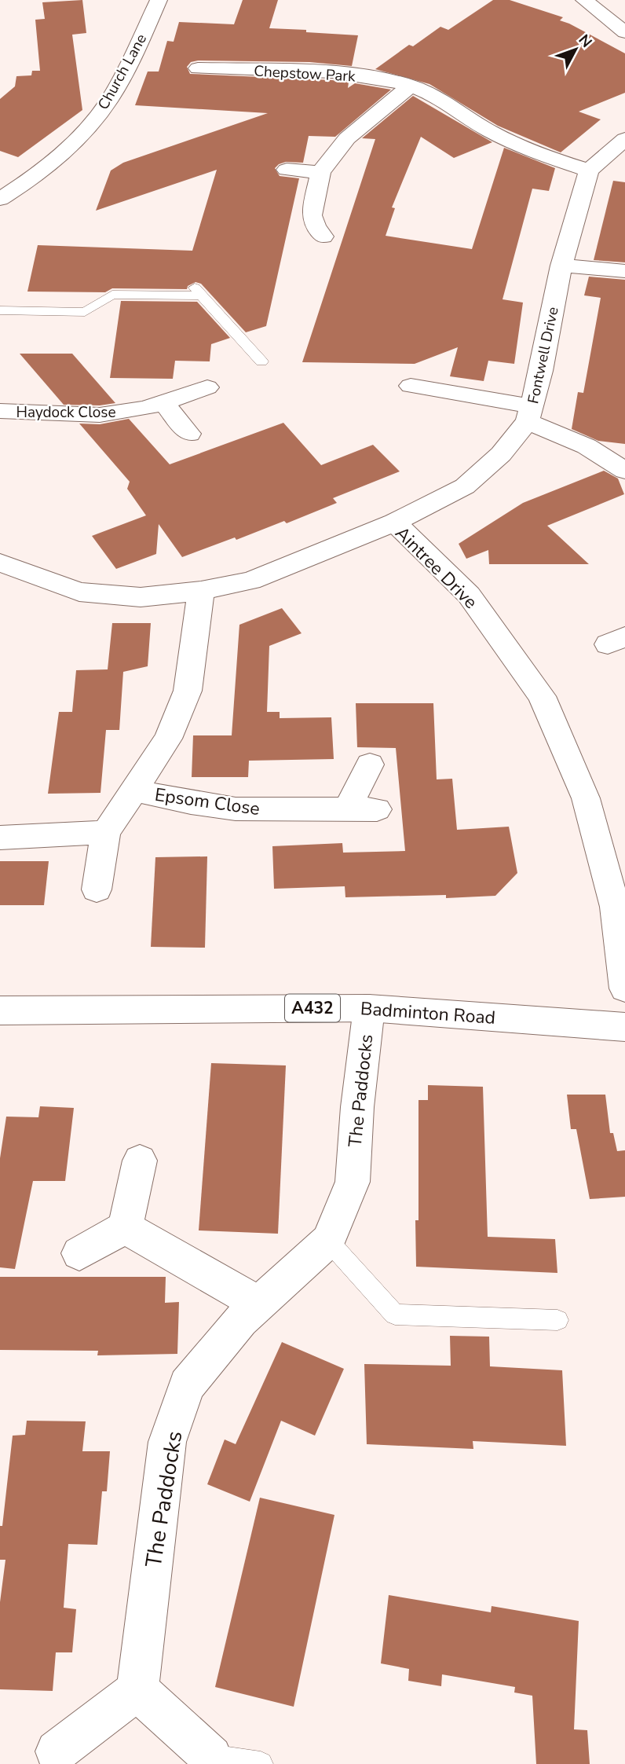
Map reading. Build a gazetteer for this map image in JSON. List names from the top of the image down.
{
  "streets": {
    "street": [
      "Church Lane",
      "Chepstow Park",
      "Fontwell Drive",
      "Haydock Close",
      "Aintree Drive",
      "Epsom Close",
      "A432",
      "Badminton Road",
      "The Paddocks"
    ]
  },
  "crossings": [
    ["Chepstow Park", "Fontwell Drive"],
    ["Fontwell Drive", "Aintree Drive"],
    ["Aintree Drive", "Epsom Close"],
    ["Badminton Road", "The Paddocks"]
  ],
  "north": "top right"
}
